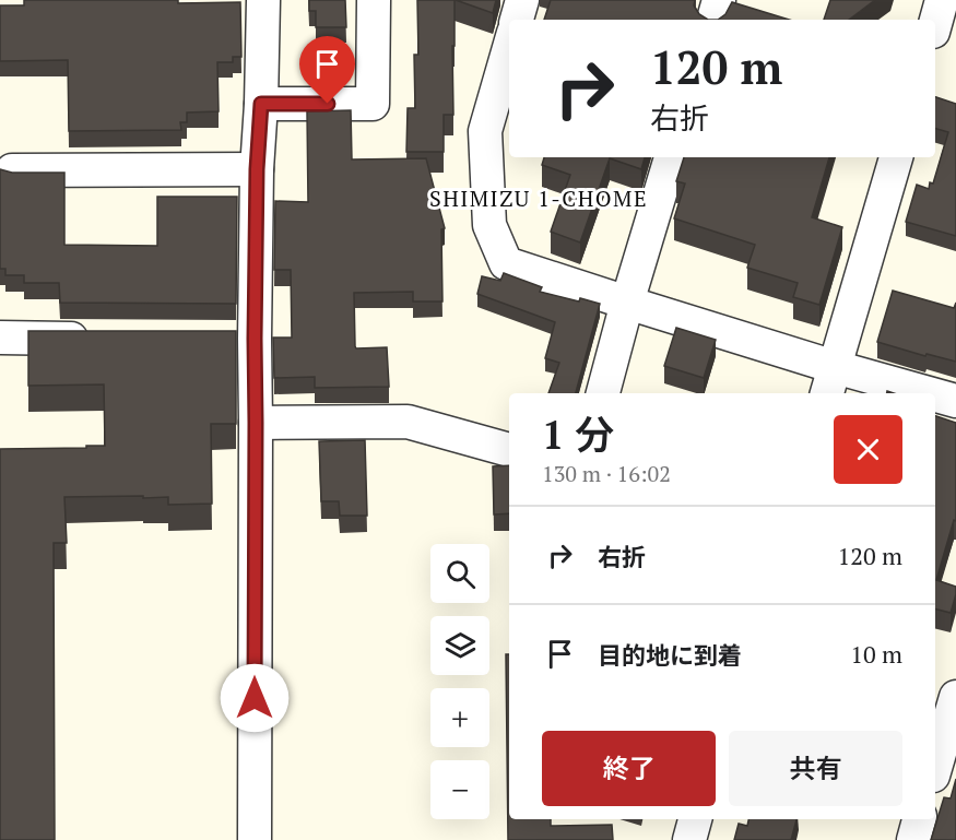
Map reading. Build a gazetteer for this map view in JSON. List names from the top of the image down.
{
  "districts": ["SHIMIZU 1-CHOME"],
  "page": {
    "turn": ["120 m", "右折"],
    "heading": ["1 分", "130 m · 16:02"],
    "list": [
      {
        "name": "右折",
        "value": "120 m"
      },
      {
        "name": "目的地に到着",
        "value": "10 m"
      }
    ],
    "map_buttons": ["+", "−"],
    "buttons": ["終了", "共有"]
  }
}
